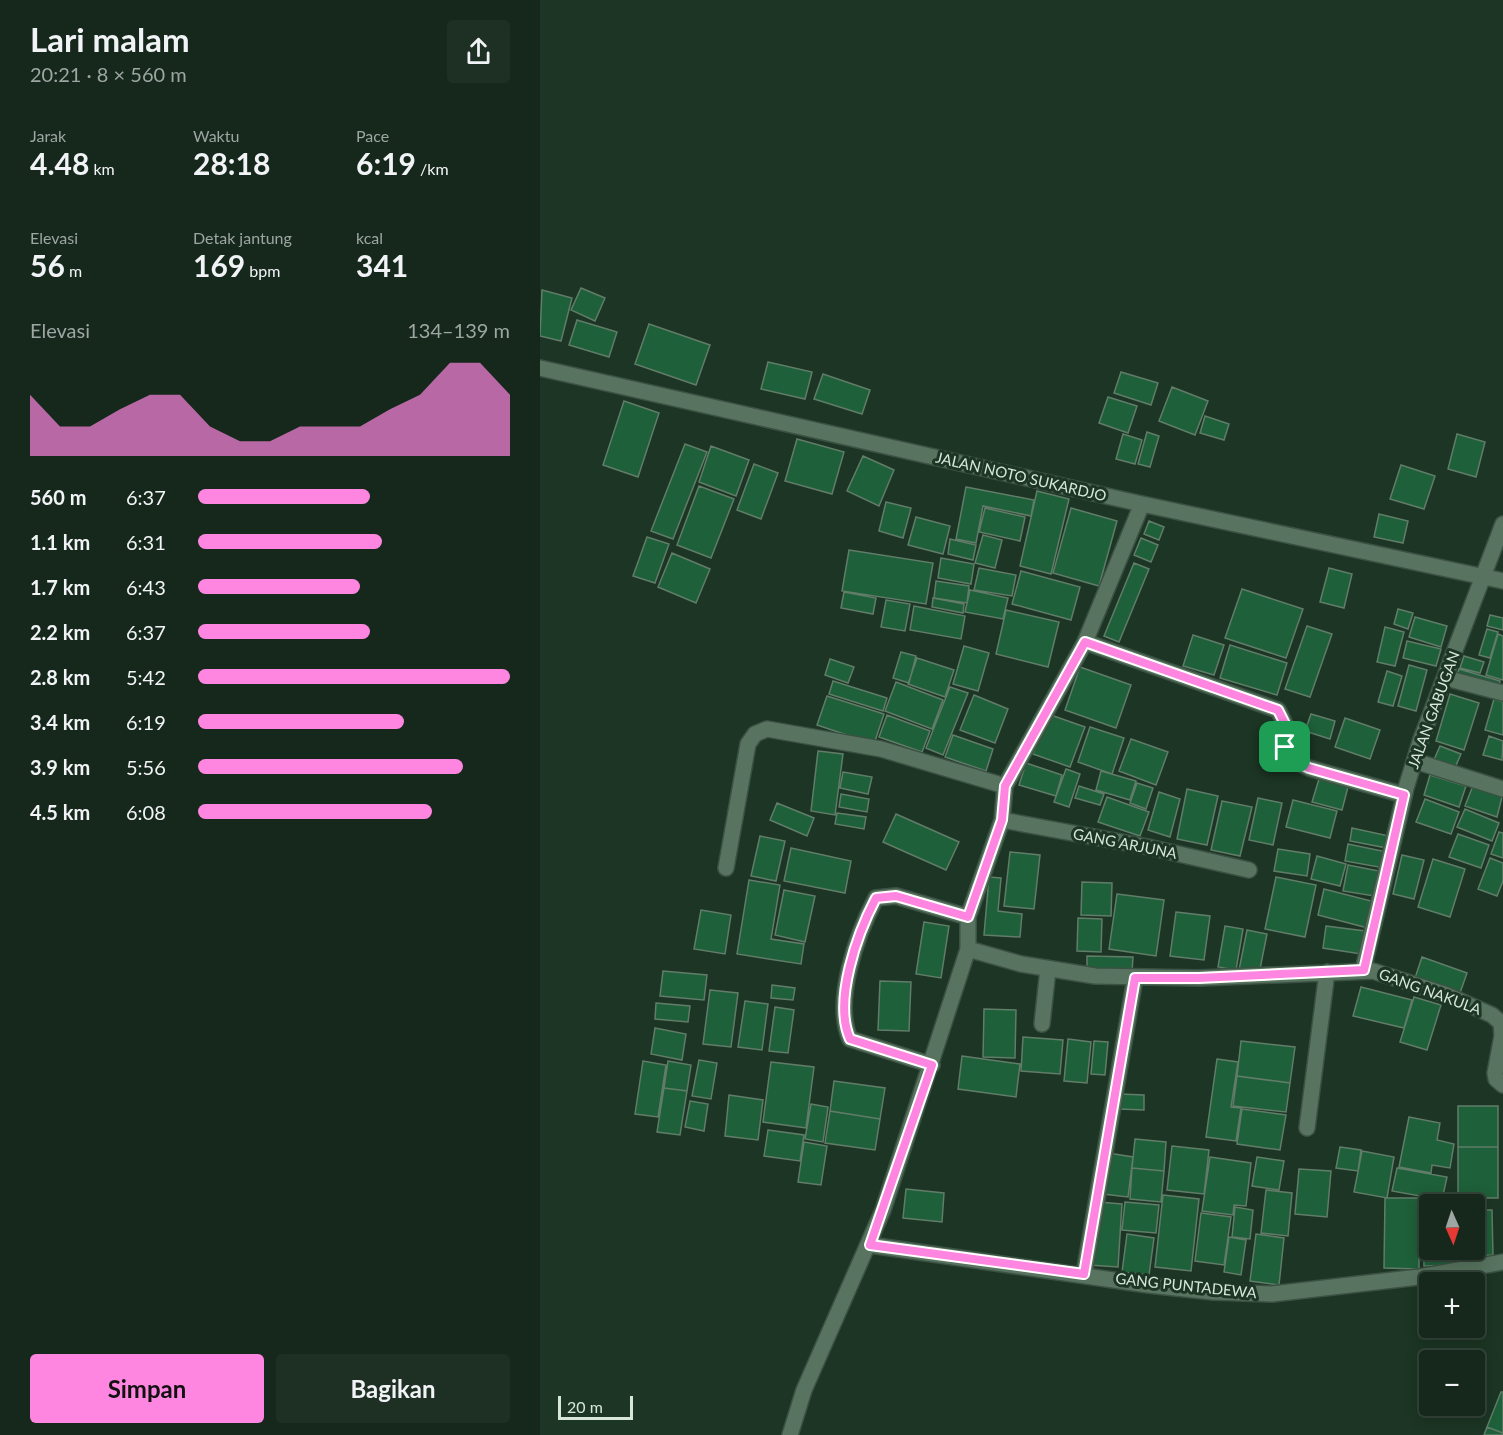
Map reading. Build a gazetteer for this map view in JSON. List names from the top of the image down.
{
  "streets": {
    "street": [
      "JALAN NOTO SUKARDJO",
      "JALAN GABUGAN",
      "GANG ARJUNA",
      "GANG NAKULA",
      "GANG PUNTADEWA"
    ]
  },
  "crossings": [
    ["JALAN NOTO SUKARDJO", "JALAN GABUGAN"],
    ["JALAN GABUGAN", "GANG NAKULA"]
  ],
  "scale_bar": "20 m",
  "north": "bottom",
  "page": {
    "heading": ["Lari malam", "20:21 · 8 × 560 m"],
    "stats": [
      ["Jarak", "4.48 km"],
      ["Waktu", "28:18"],
      ["Pace", "6:19 /km"],
      ["Elevasi", "56 m"],
      ["Detak jantung", "169 bpm"],
      ["kcal", "341"]
    ],
    "chart": ["Elevasi", "134–139 m"],
    "list": [
      {
        "name": "560 m",
        "note": "6:37"
      },
      {
        "name": "1.1 km",
        "note": "6:31"
      },
      {
        "name": "1.7 km",
        "note": "6:43"
      },
      {
        "name": "2.2 km",
        "note": "6:37"
      },
      {
        "name": "2.8 km",
        "note": "5:42"
      },
      {
        "name": "3.4 km",
        "note": "6:19"
      },
      {
        "name": "3.9 km",
        "note": "5:56"
      },
      {
        "name": "4.5 km",
        "note": "6:08"
      }
    ],
    "map_buttons": ["+", "−"],
    "buttons": ["Simpan", "Bagikan"],
    "scale": "20 m"
  }
}
